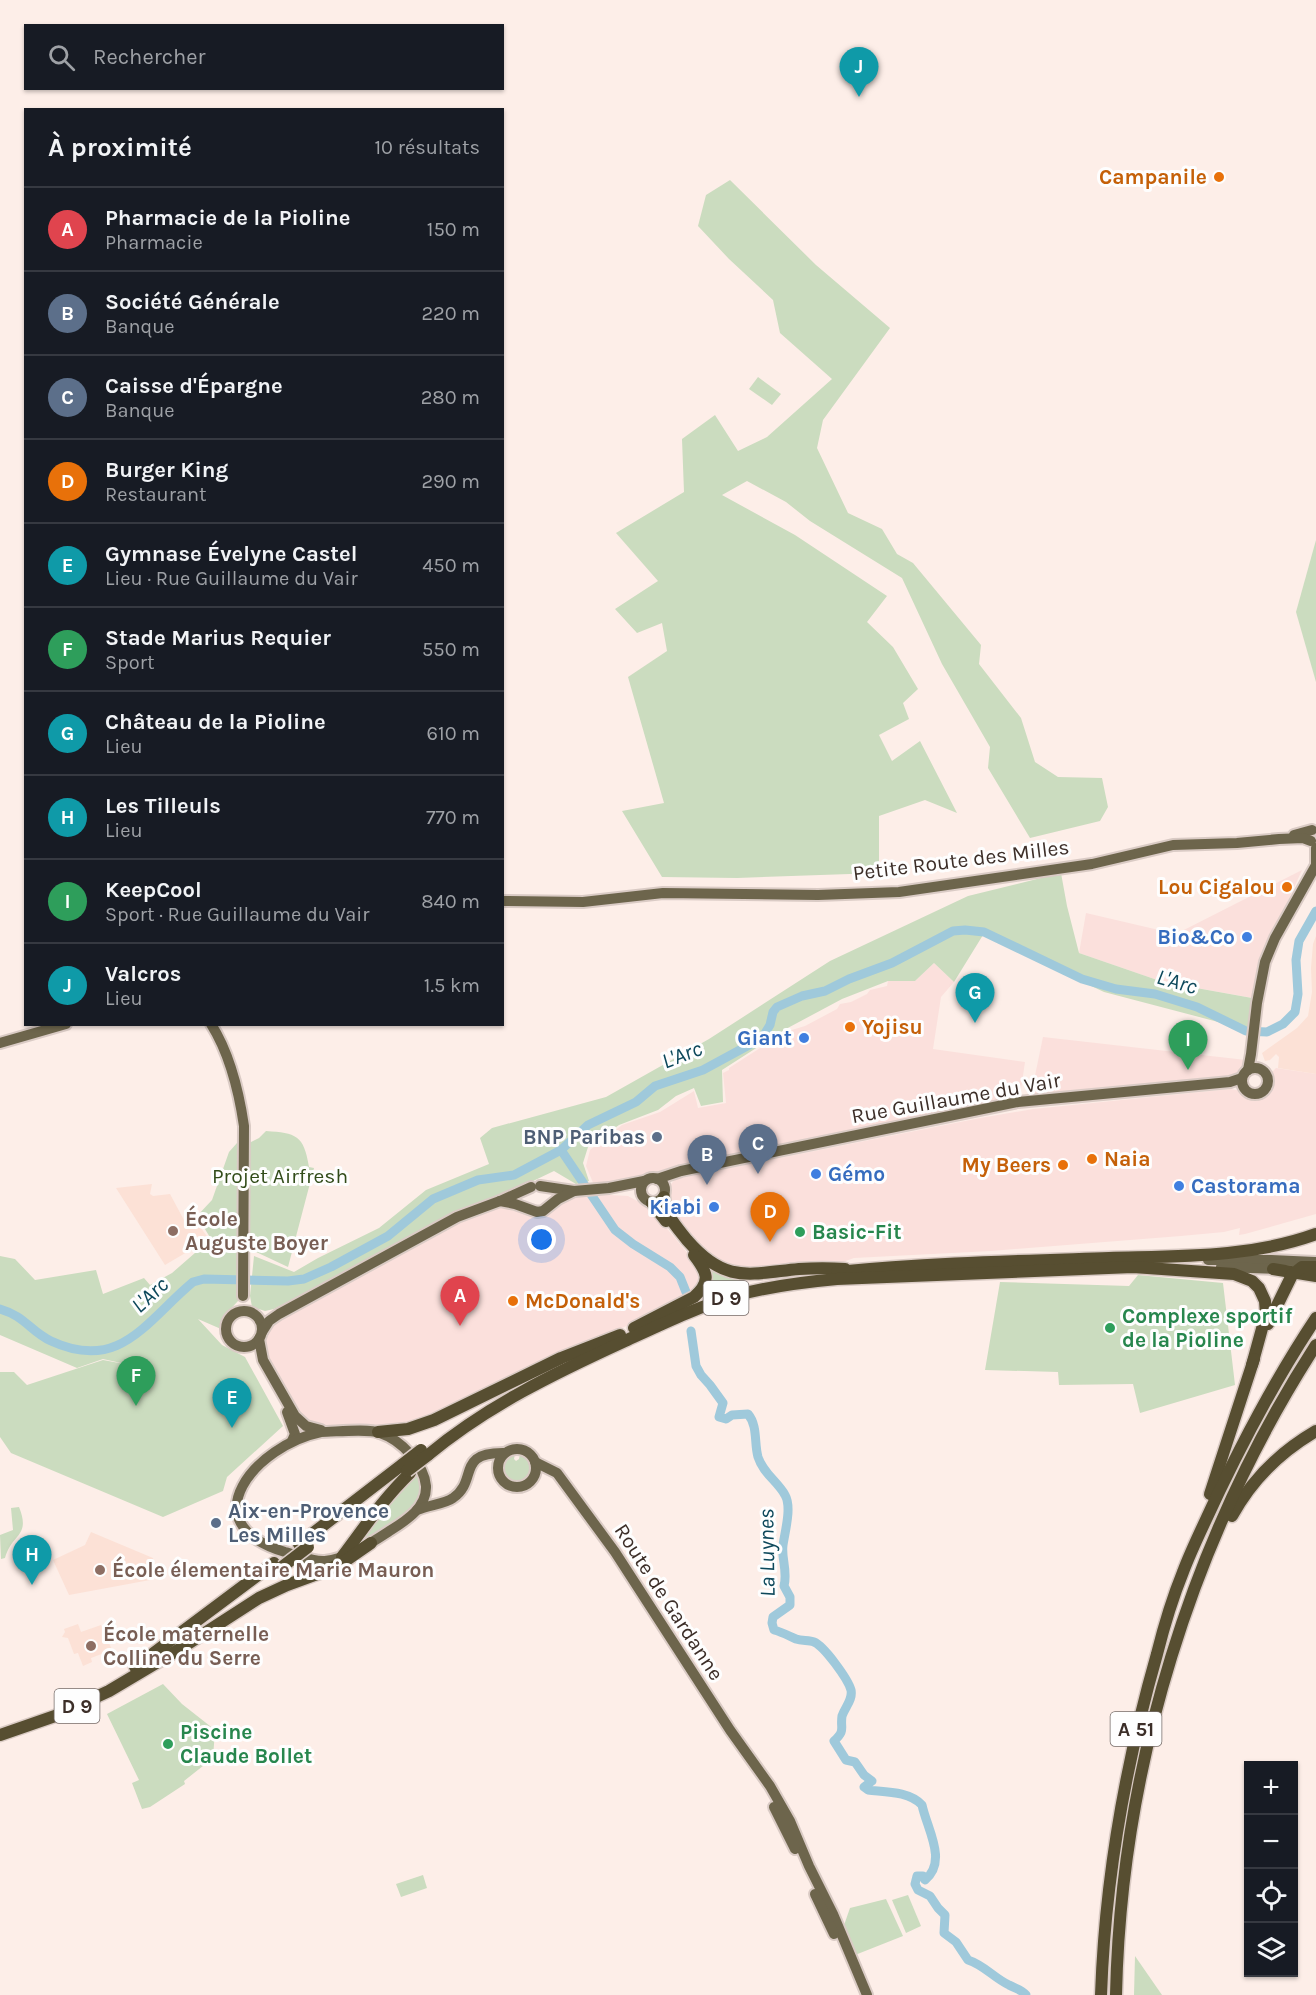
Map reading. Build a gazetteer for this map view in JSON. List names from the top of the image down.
{
  "streets": {
    "highway": ["D 9", "A 51"],
    "main road": ["Petite Route des Milles", "Rue Guillaume du Vair", "Route de Gardanne"]
  },
  "crossings": [
    ["Rue Guillaume du Vair", "D 9"]
  ],
  "water": ["L'Arc", "La Luynes"],
  "parks": ["Projet Airfresh"],
  "places": [
    "Campanile",
    "Lou Cigalou",
    "Bio&Co",
    "Yojisu",
    "Giant",
    "BNP Paribas",
    "Naia",
    "My Beers",
    "Gémo",
    "Castorama",
    "Kiabi",
    "École Auguste Boyer",
    "Basic-Fit",
    "McDonald's",
    "Complexe sportif de la Pioline",
    "Aix-en-Provence Les Milles",
    "École élementaire Marie Mauron",
    "École maternelle Colline du Serre",
    "Piscine Claude Bollet"
  ],
  "page": {
    "search": "Rechercher",
    "pins": [
      "J",
      "G",
      "I",
      "C",
      "B",
      "D",
      "A",
      "F",
      "E",
      "H"
    ],
    "heading": ["À proximité", "10 résultats"],
    "list": [
      {
        "mark": "A",
        "name": "Pharmacie de la Pioline",
        "note": "Pharmacie",
        "value": "150 m"
      },
      {
        "mark": "B",
        "name": "Société Générale",
        "note": "Banque",
        "value": "220 m"
      },
      {
        "mark": "C",
        "name": "Caisse d'Épargne",
        "note": "Banque",
        "value": "280 m"
      },
      {
        "mark": "D",
        "name": "Burger King",
        "note": "Restaurant",
        "value": "290 m"
      },
      {
        "mark": "E",
        "name": "Gymnase Évelyne Castel",
        "note": "Lieu · Rue Guillaume du Vair",
        "value": "450 m"
      },
      {
        "mark": "F",
        "name": "Stade Marius Requier",
        "note": "Sport",
        "value": "550 m"
      },
      {
        "mark": "G",
        "name": "Château de la Pioline",
        "note": "Lieu",
        "value": "610 m"
      },
      {
        "mark": "H",
        "name": "Les Tilleuls",
        "note": "Lieu",
        "value": "770 m"
      },
      {
        "mark": "I",
        "name": "KeepCool",
        "note": "Sport · Rue Guillaume du Vair",
        "value": "840 m"
      },
      {
        "mark": "J",
        "name": "Valcros",
        "note": "Lieu",
        "value": "1.5 km"
      }
    ],
    "map_buttons": ["+", "−"]
  }
}
